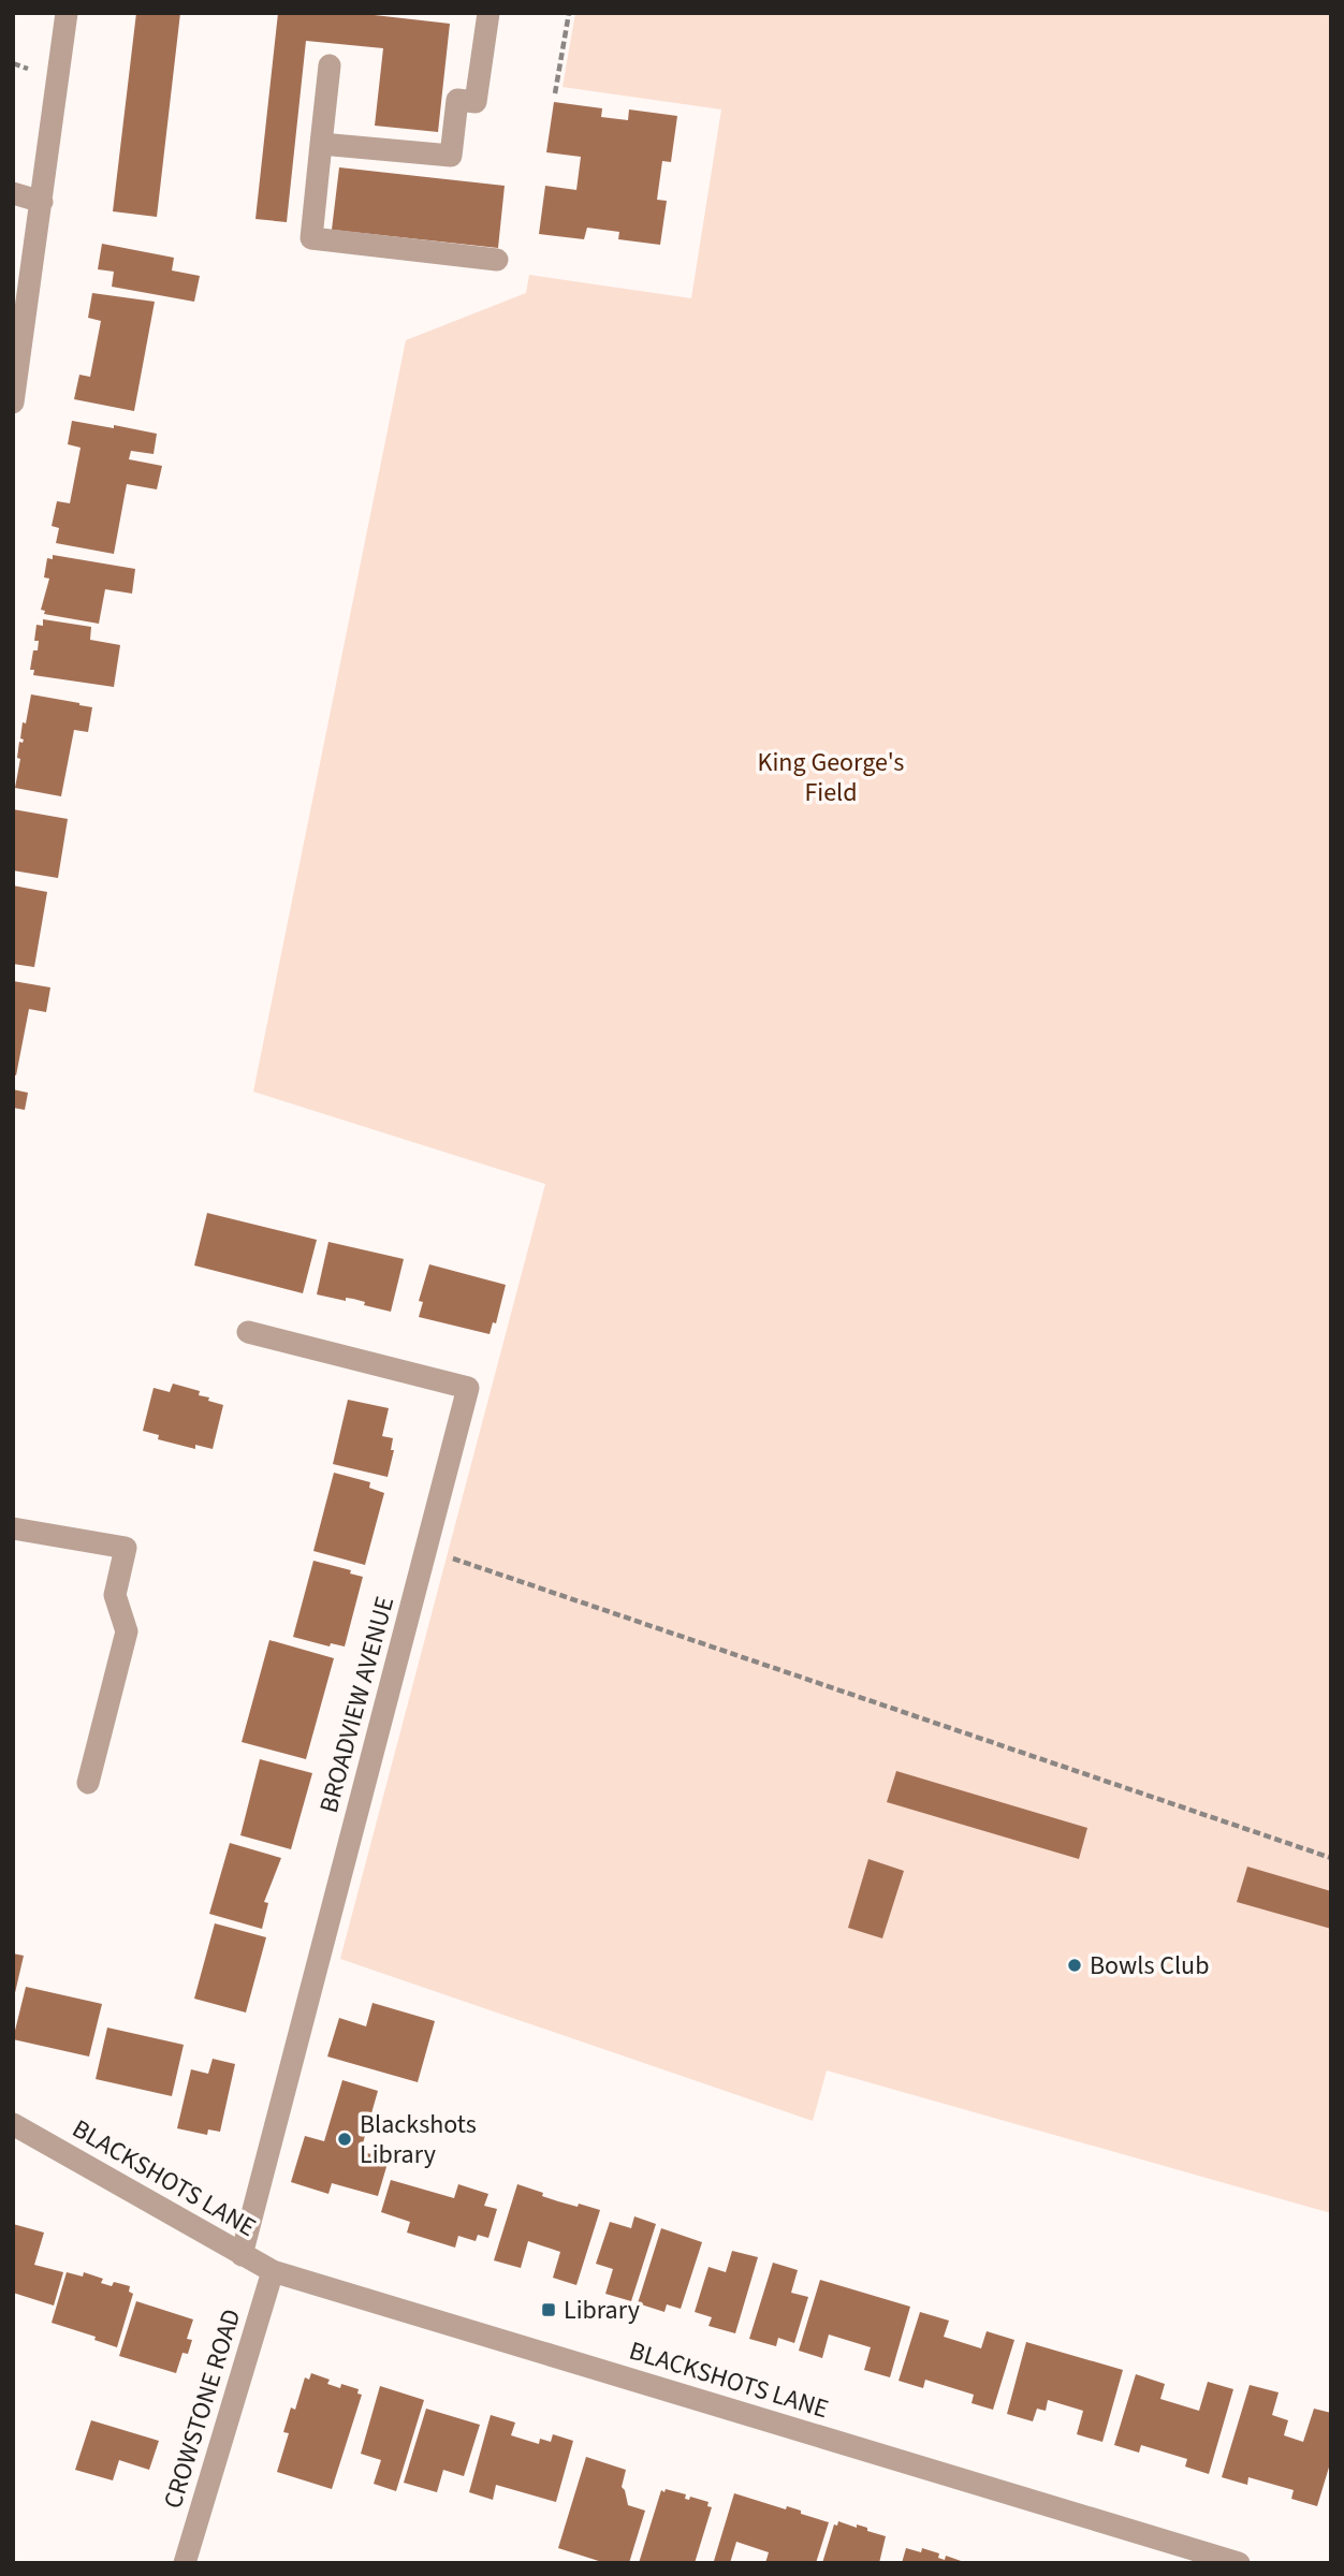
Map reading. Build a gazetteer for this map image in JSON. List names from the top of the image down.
{
  "streets": {
    "street": ["BROADVIEW AVENUE", "BLACKSHOTS LANE", "CROWSTONE ROAD"]
  },
  "crossings": [
    ["BROADVIEW AVENUE", "BLACKSHOTS LANE"],
    ["BLACKSHOTS LANE", "CROWSTONE ROAD"]
  ],
  "parks": ["King George's Field"],
  "places": {
    "other": ["Bowls Club", "Blackshots Library"],
    "transit": ["Library"]
  }
}
